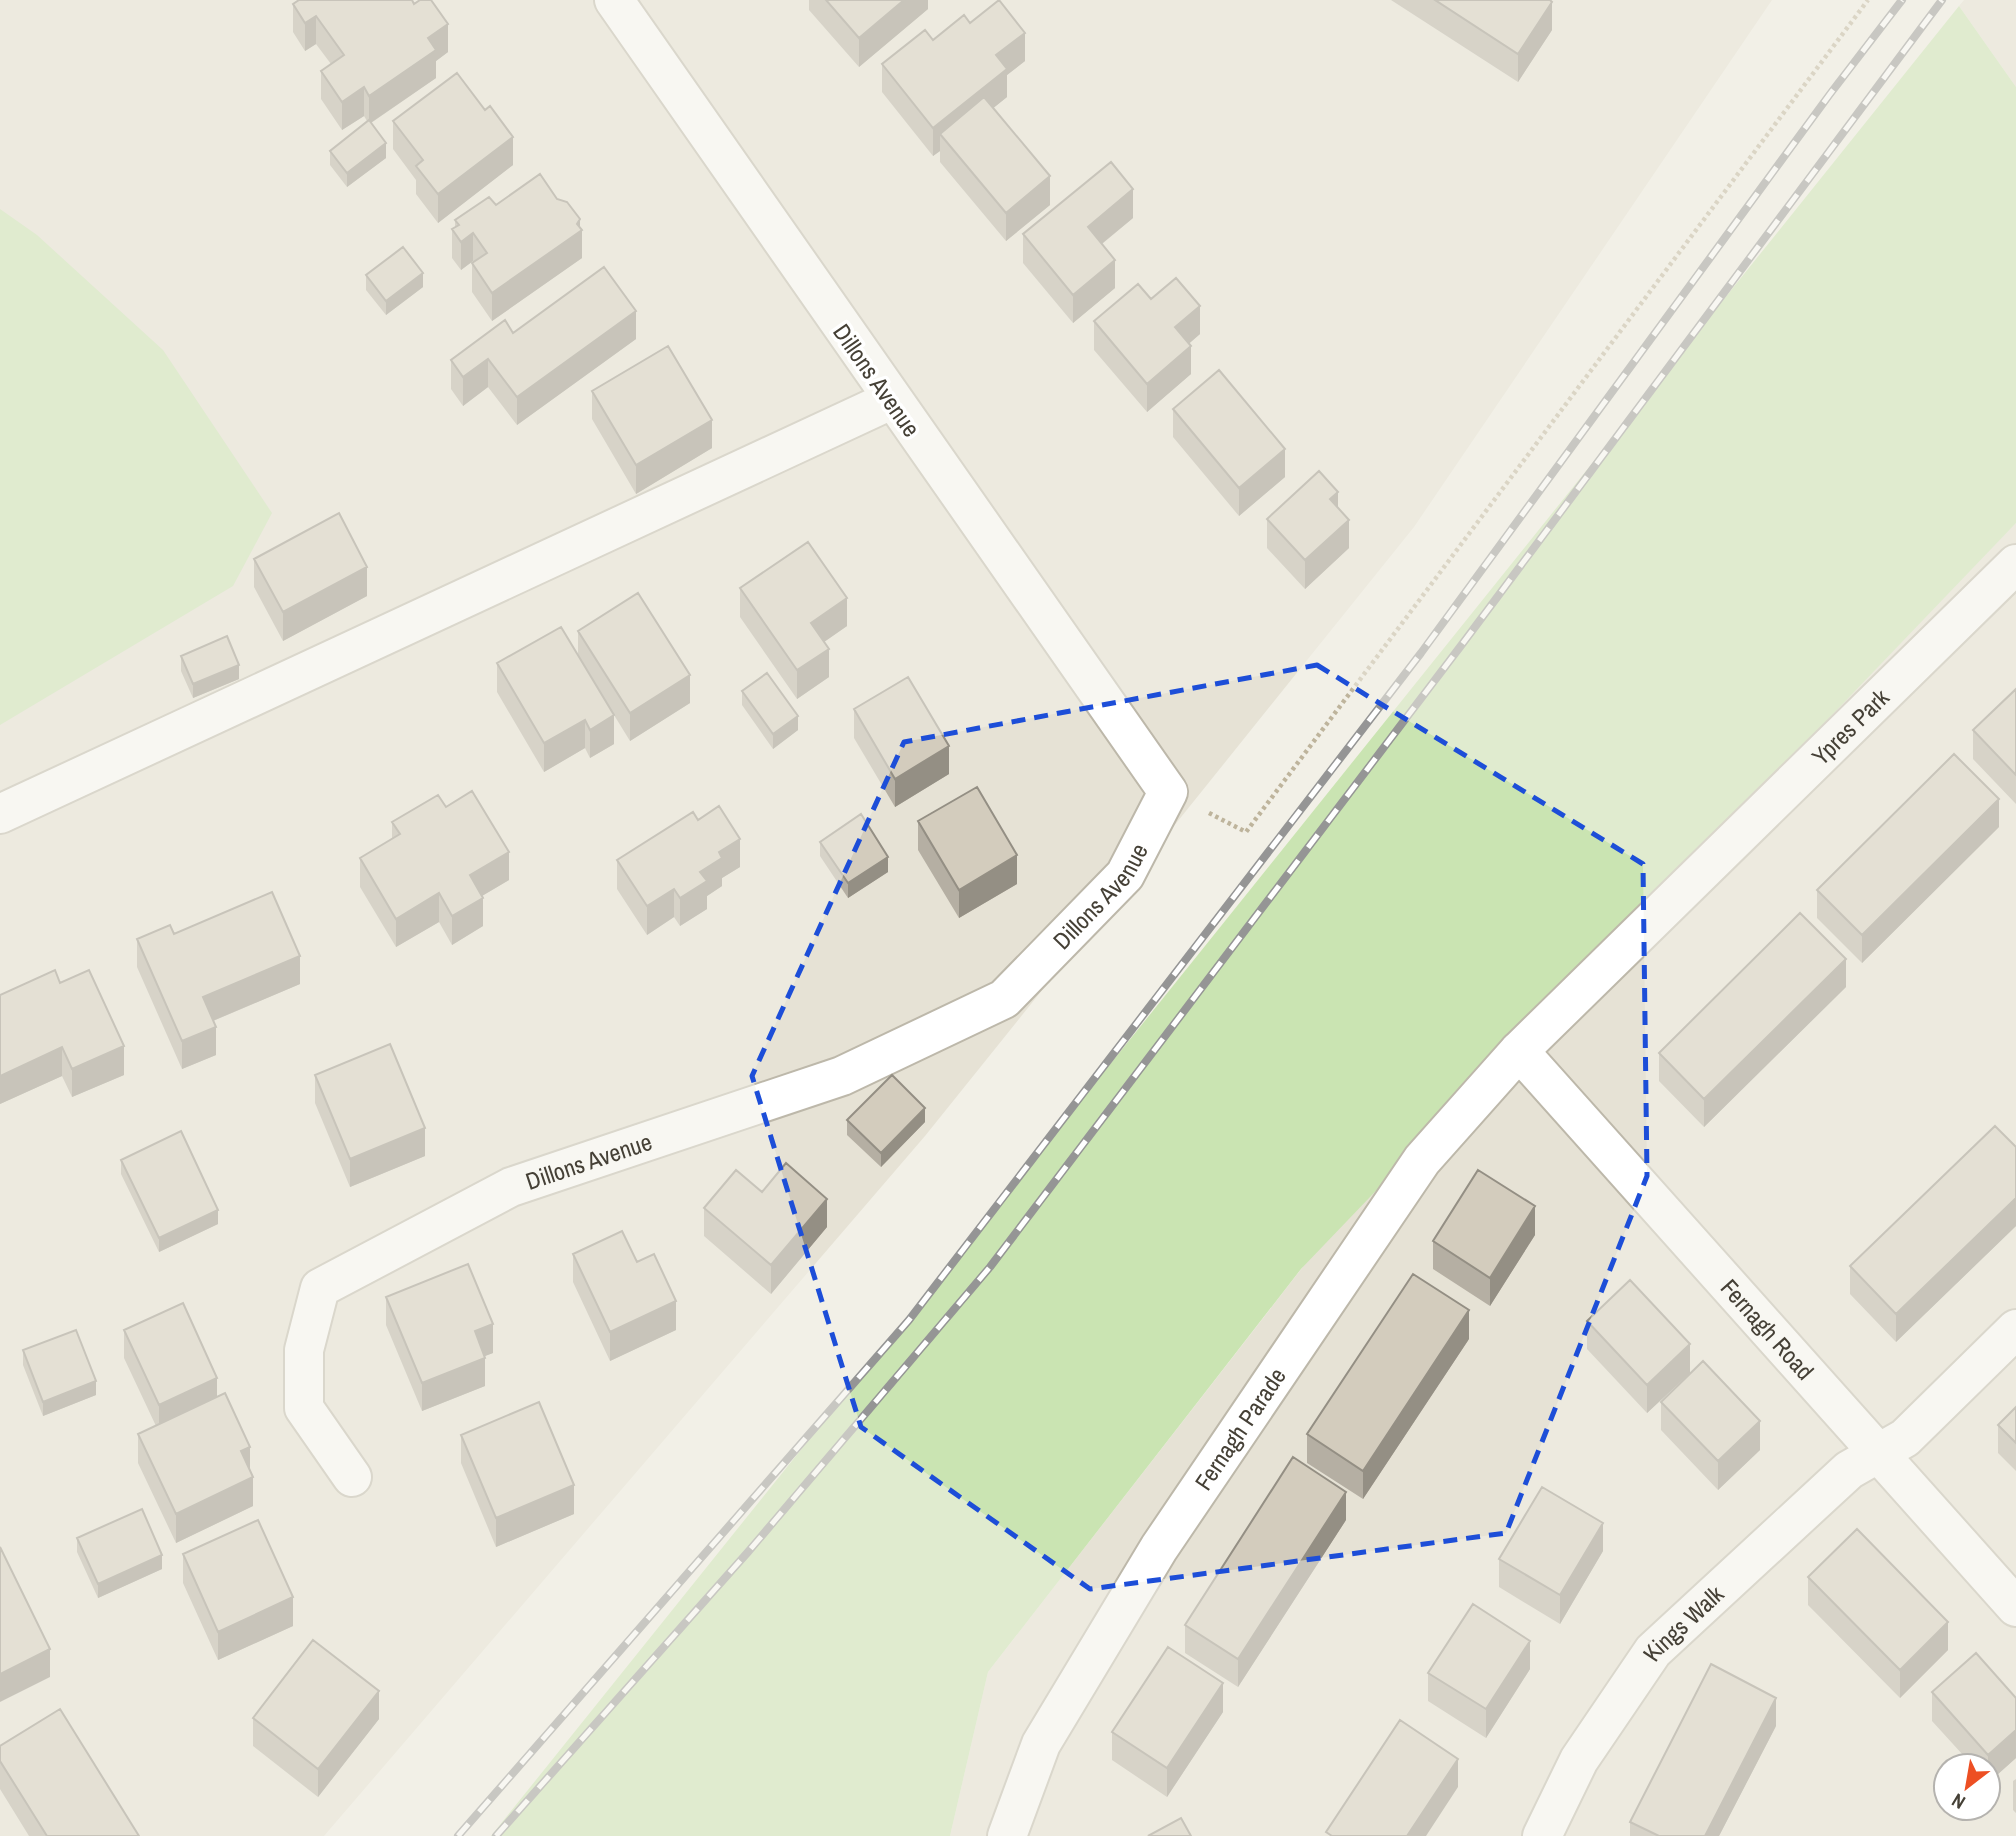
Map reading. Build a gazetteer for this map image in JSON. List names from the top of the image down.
{
  "streets": {
    "street": [
      "Dillons Avenue",
      "Ypres Park",
      "Fernagh Road",
      "Fernagh Parade",
      "Kings Walk"
    ]
  },
  "crossings": [
    ["Ypres Park", "Fernagh Road"],
    ["Ypres Park", "Fernagh Parade"],
    ["Fernagh Road", "Fernagh Parade"],
    ["Fernagh Road", "Kings Walk"]
  ],
  "north": "bottom left"
}
